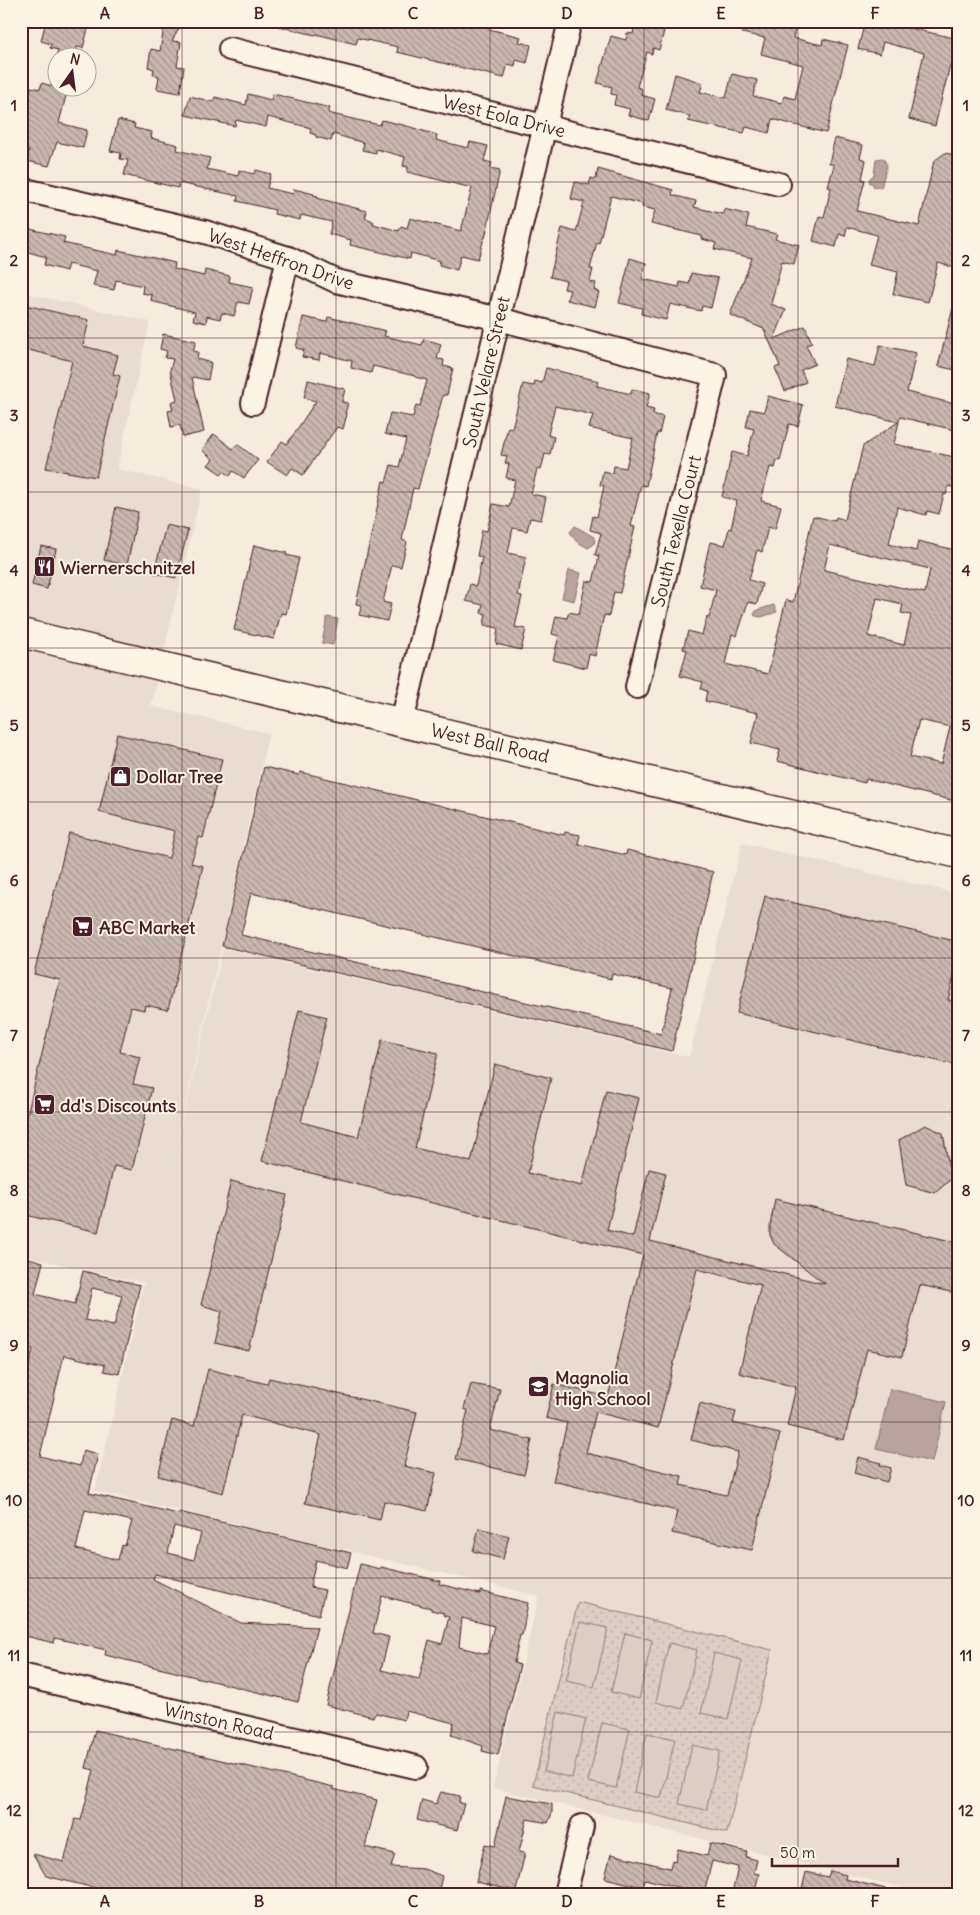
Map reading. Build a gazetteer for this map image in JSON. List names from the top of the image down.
{
  "streets": {
    "main road": ["West Ball Road"],
    "street": [
      "West Eola Drive",
      "West Heffron Drive",
      "South Velare Street",
      "South Texella Court",
      "Winston Road"
    ]
  },
  "crossings": [
    ["West Eola Drive", "South Velare Street"],
    ["West Heffron Drive", "South Velare Street"],
    ["West Heffron Drive", "South Texella Court"],
    ["South Velare Street", "West Ball Road"]
  ],
  "places": {
    "restaurant": ["Wiernerschnitzel"],
    "shop": ["Dollar Tree"],
    "supermarket": ["ABC Market", "dd's Discounts"],
    "school or university": ["Magnolia High School"]
  },
  "scale_bar": "50 m",
  "north": "top",
  "grid": {
    "columns": [
      "A",
      "B",
      "C",
      "D",
      "E",
      "F"
    ],
    "rows": [
      "1",
      "2",
      "3",
      "4",
      "5",
      "6",
      "7",
      "8",
      "9",
      "10",
      "11",
      "12"
    ]
  }
}
